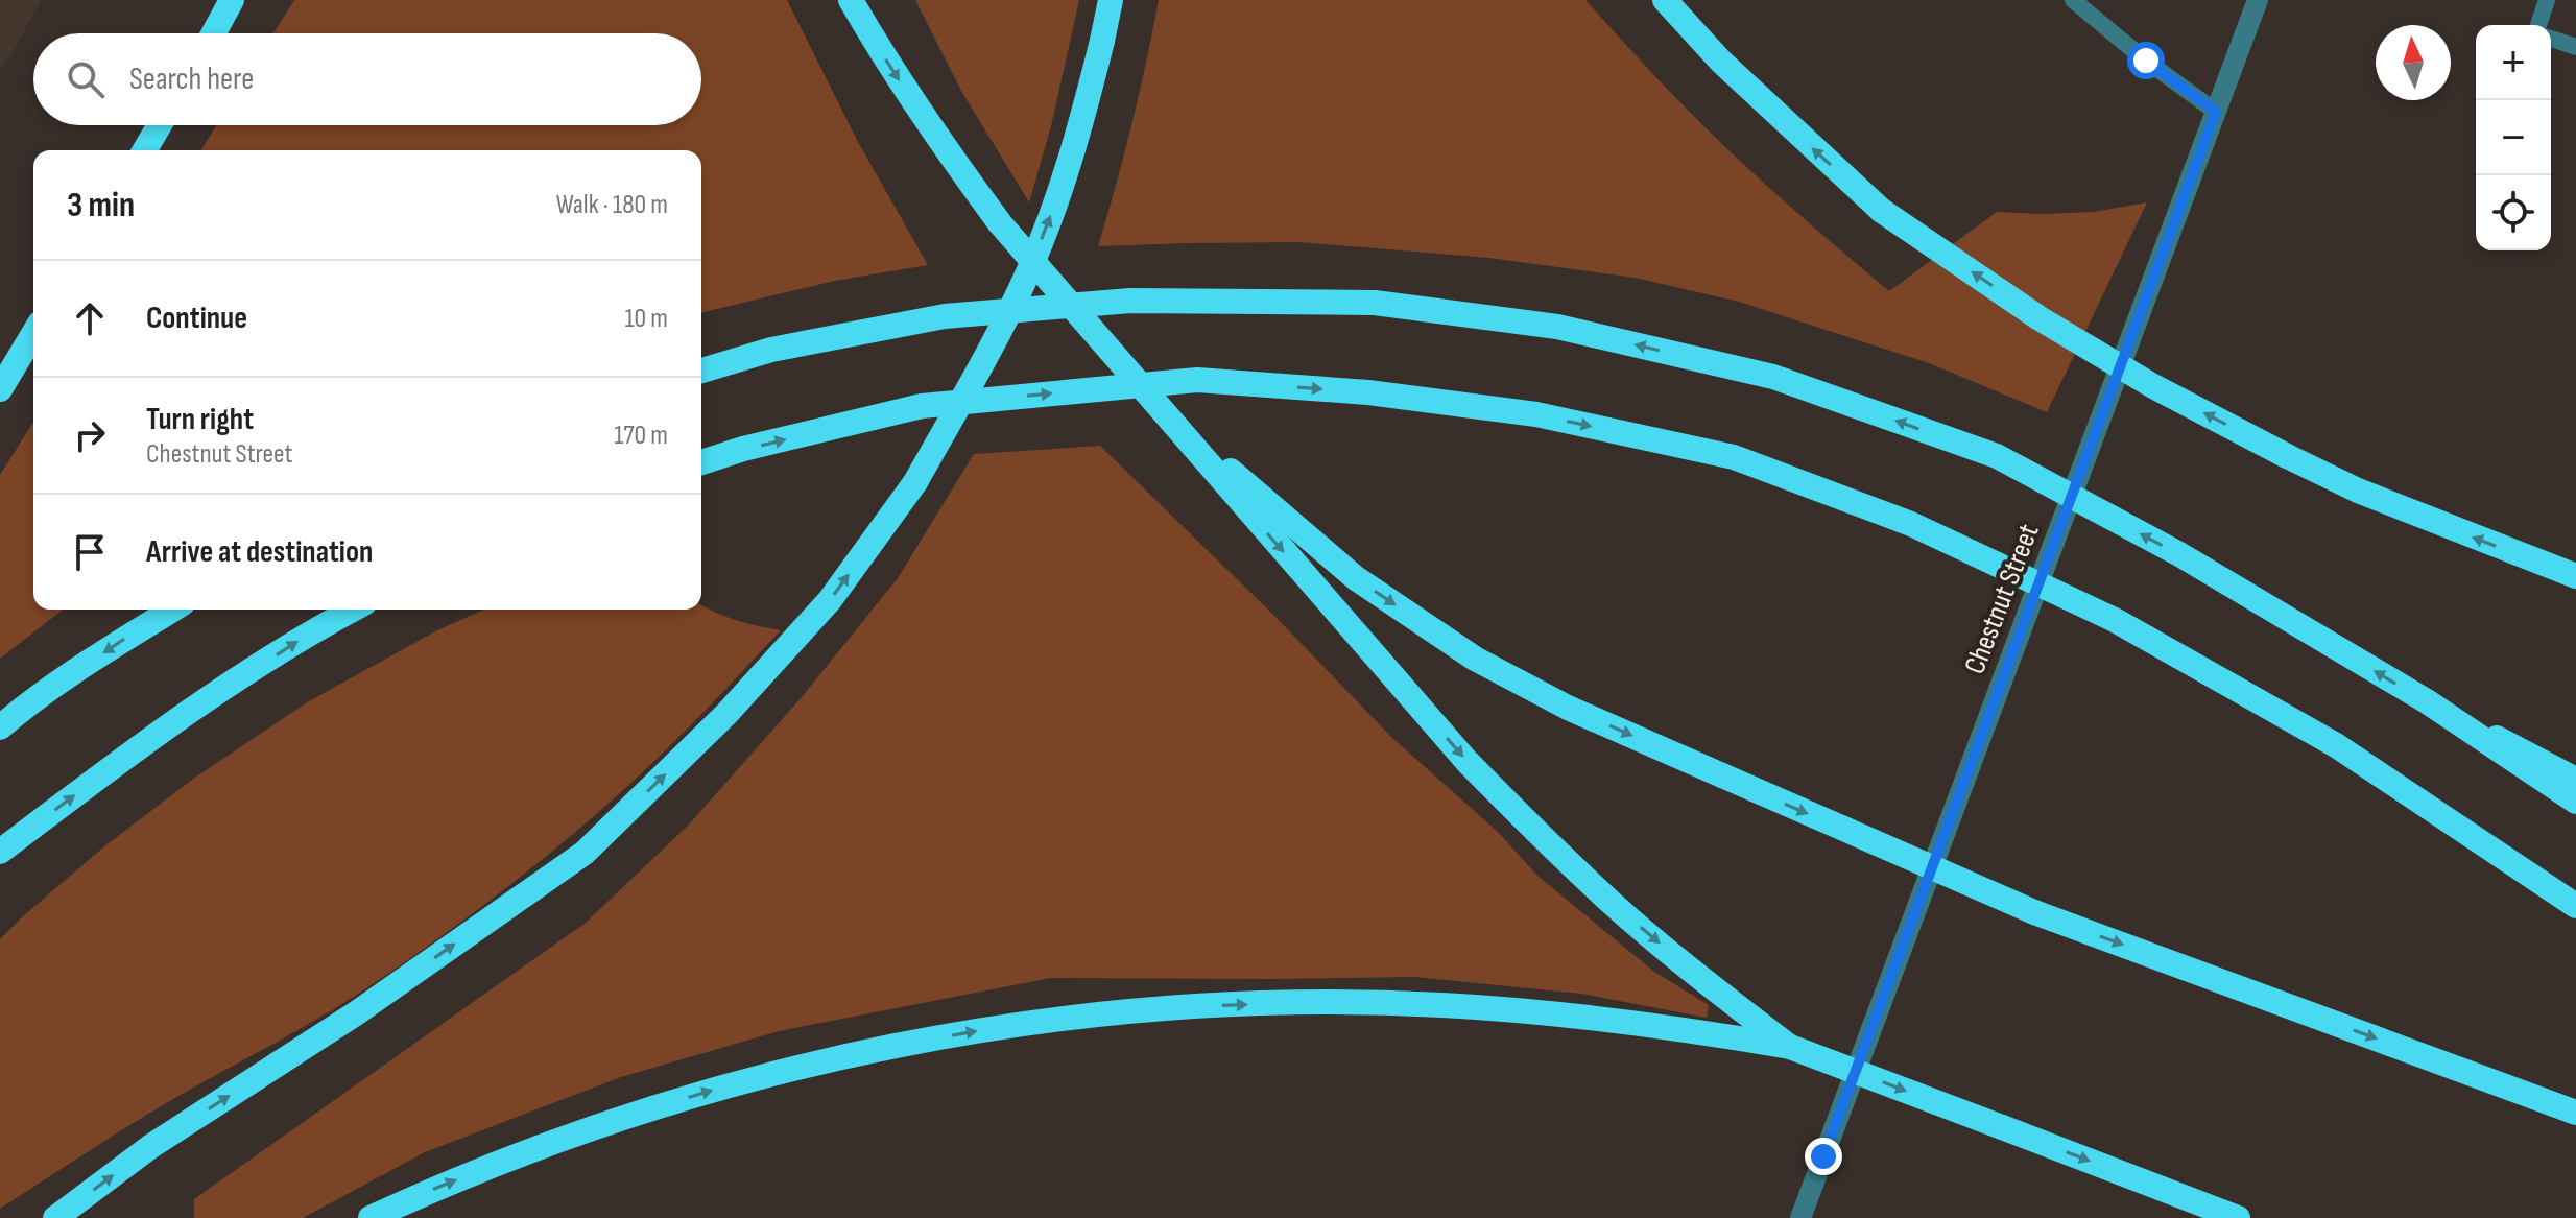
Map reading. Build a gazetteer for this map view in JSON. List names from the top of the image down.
{
  "streets": {
    "street": ["Chestnut Street"]
  },
  "north": "top",
  "page": {
    "map_buttons": ["+", "−"],
    "search": "Search here",
    "heading": ["3 min", "Walk · 180 m"],
    "list": [
      ["Continue", "10 m"],
      ["Turn right", "Chestnut Street", "170 m"],
      "Arrive at destination"
    ]
  }
}
